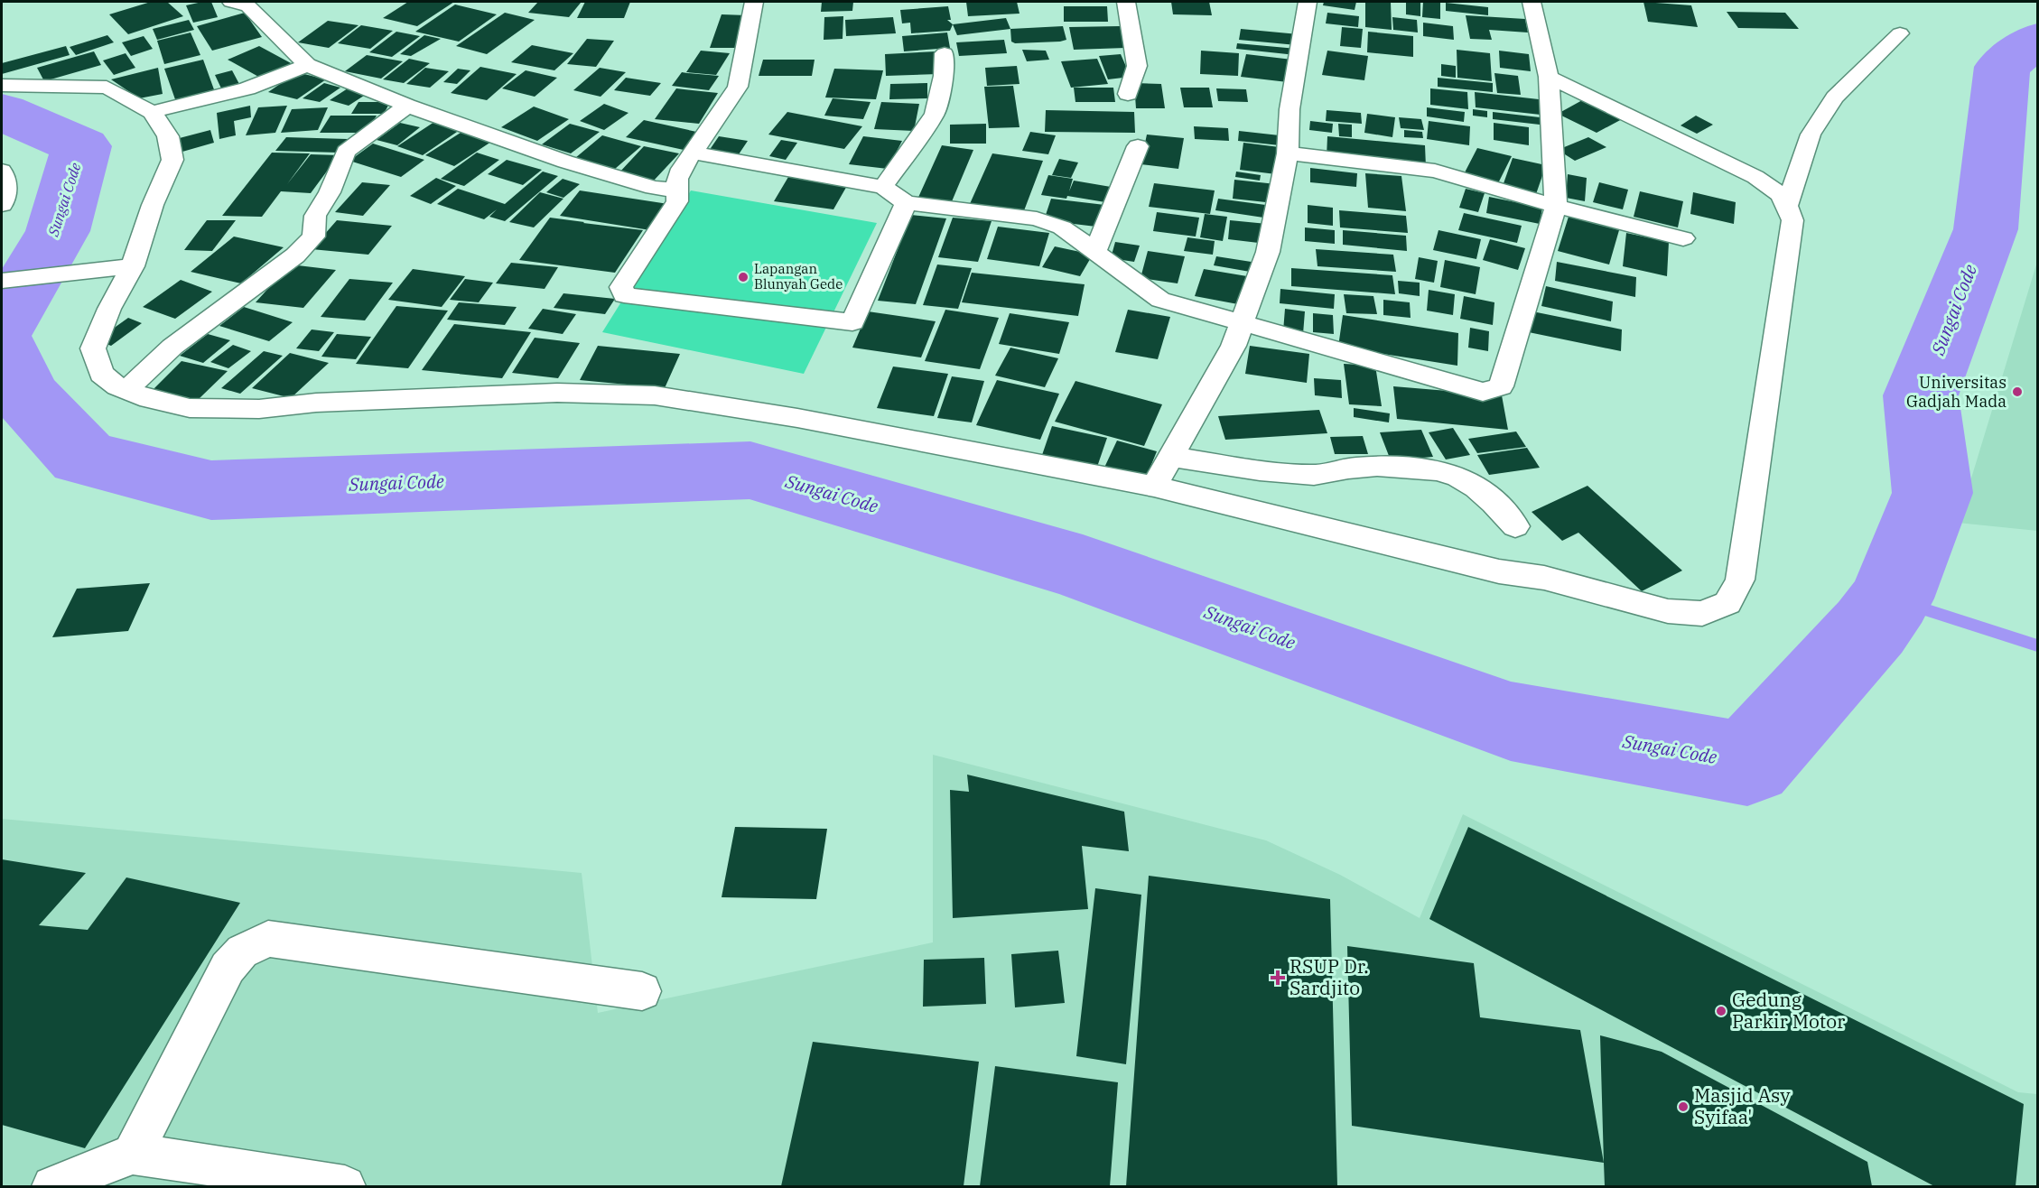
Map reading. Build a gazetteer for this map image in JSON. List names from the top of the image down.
{
  "water": ["Sungai Code"],
  "places": {
    "other": [
      "Lapangan Blunyah Gede",
      "Universitas Gadjah Mada",
      "Gedung Parkir Motor",
      "Masjid Asy Syifaa'"
    ],
    "health": ["RSUP Dr. Sardjito"]
  }
}
